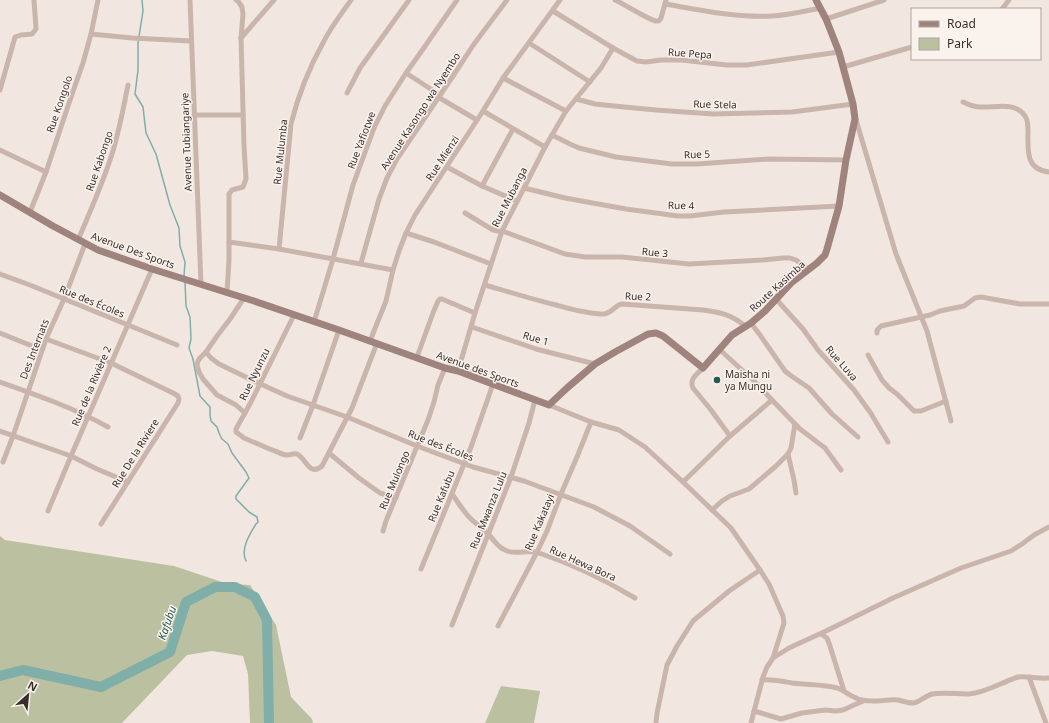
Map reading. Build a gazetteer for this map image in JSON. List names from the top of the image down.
{
  "streets": {
    "street": [
      "Rue Pepa",
      "Rue Kongolo",
      "Rue Stela",
      "Avenue Kasongo wa Nyembo",
      "Rue Yafiotwe",
      "Avenue Tubiangariye",
      "Rue Mulumba",
      "Rue 5",
      "Rue Mienzi",
      "Rue Kabongo",
      "Rue Mubanga",
      "Rue 4",
      "Avenue Des Sports",
      "Rue 3",
      "Route Kasimba",
      "Rue 2",
      "Rue des Écoles",
      "Rue 1",
      "Des Internats",
      "Rue Luva",
      "Avenue des Sports",
      "Rue Nyunzu",
      "Rue de la Rivière 2",
      "Rue De la Riviere",
      "Rue Mulongo",
      "Rue Kafubu",
      "Rue Mwanza Lulu",
      "Rue Kakatayi",
      "Rue Hewa Bora"
    ]
  },
  "crossings": [
    ["Rue Pepa", "Rue Mienzi"],
    ["Rue Pepa", "Rue Mubanga"],
    ["Rue Pepa", "Route Kasimba"],
    ["Rue Kongolo", "Avenue des Sports"],
    ["Rue Stela", "Rue Mubanga"],
    ["Rue Stela", "Route Kasimba"],
    ["Rue Yafiotwe", "Avenue des Sports"],
    ["Avenue Tubiangariye", "Avenue des Sports"],
    ["Rue 5", "Rue Mubanga"],
    ["Rue 5", "Route Kasimba"],
    ["Rue Mienzi", "Rue des Écoles"],
    ["Rue Mienzi", "Avenue des Sports"],
    ["Rue Mienzi", "Rue Nyunzu"],
    ["Rue Kabongo", "Avenue Des Sports"],
    ["Rue Kabongo", "Avenue des Sports"],
    ["Rue Mubanga", "Rue 4"],
    ["Rue Mubanga", "Rue 3"],
    ["Rue Mubanga", "Rue 2"],
    ["Rue Mubanga", "Rue 1"],
    ["Rue Mubanga", "Avenue des Sports"],
    ["Rue 4", "Route Kasimba"],
    ["Avenue Des Sports", "Des Internats"],
    ["Avenue Des Sports", "Avenue des Sports"],
    ["Avenue Des Sports", "Rue de la Rivière 2"],
    ["Rue 3", "Route Kasimba"],
    ["Route Kasimba", "Rue 2"],
    ["Route Kasimba", "Rue Luva"],
    ["Rue des Écoles", "Des Internats"],
    ["Rue des Écoles", "Rue Nyunzu"],
    ["Rue des Écoles", "Rue de la Rivière 2"],
    ["Rue des Écoles", "Rue Mulongo"],
    ["Rue des Écoles", "Rue Kafubu"],
    ["Rue des Écoles", "Rue Mwanza Lulu"],
    ["Rue des Écoles", "Rue Kakatayi"],
    ["Avenue des Sports", "Rue Nyunzu"],
    ["Avenue des Sports", "Rue Mulongo"],
    ["Avenue des Sports", "Rue Kafubu"],
    ["Avenue des Sports", "Rue Mwanza Lulu"],
    ["Avenue des Sports", "Rue Kakatayi"],
    ["Rue de la Rivière 2", "Rue De la Riviere"],
    ["Rue Kafubu", "Rue Hewa Bora"],
    ["Rue Mwanza Lulu", "Rue Hewa Bora"],
    ["Rue Kakatayi", "Rue Hewa Bora"]
  ],
  "water": ["Kafubu"],
  "places": ["Maisha ni ya Mungu"],
  "legend": ["Road", "Park"],
  "north": "top right"
}
